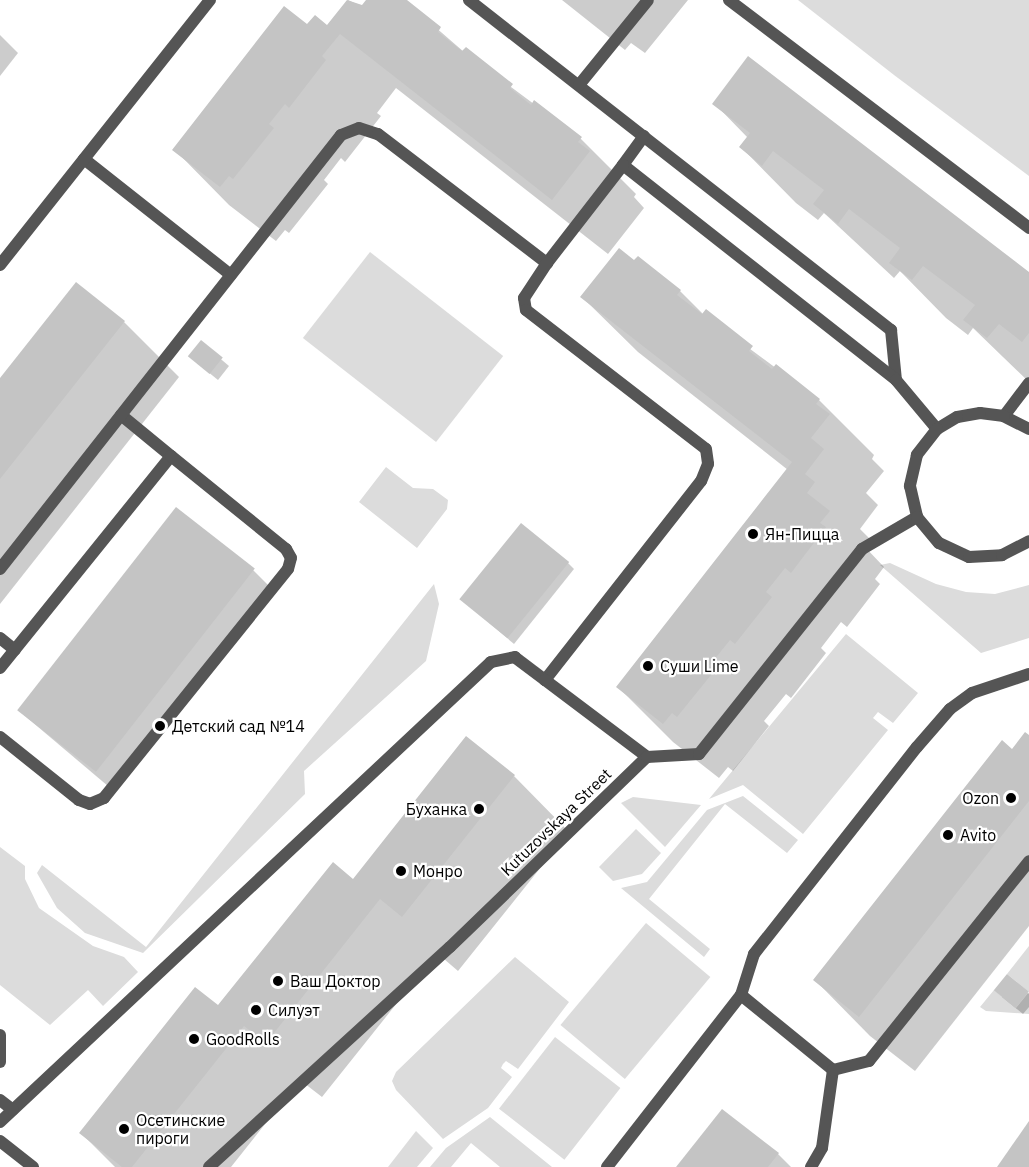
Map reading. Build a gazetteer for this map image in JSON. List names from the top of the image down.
{
  "streets": {
    "street": ["Kutuzovskaya Street"]
  },
  "places": [
    "Ян-Пицца",
    "Суши Lime",
    "Детский сад №14",
    "Ozon",
    "Буханка",
    "Avito",
    "Монро",
    "Ваш Доктор",
    "Силуэт",
    "GoodRolls",
    "Осетинские пироги"
  ]
}
